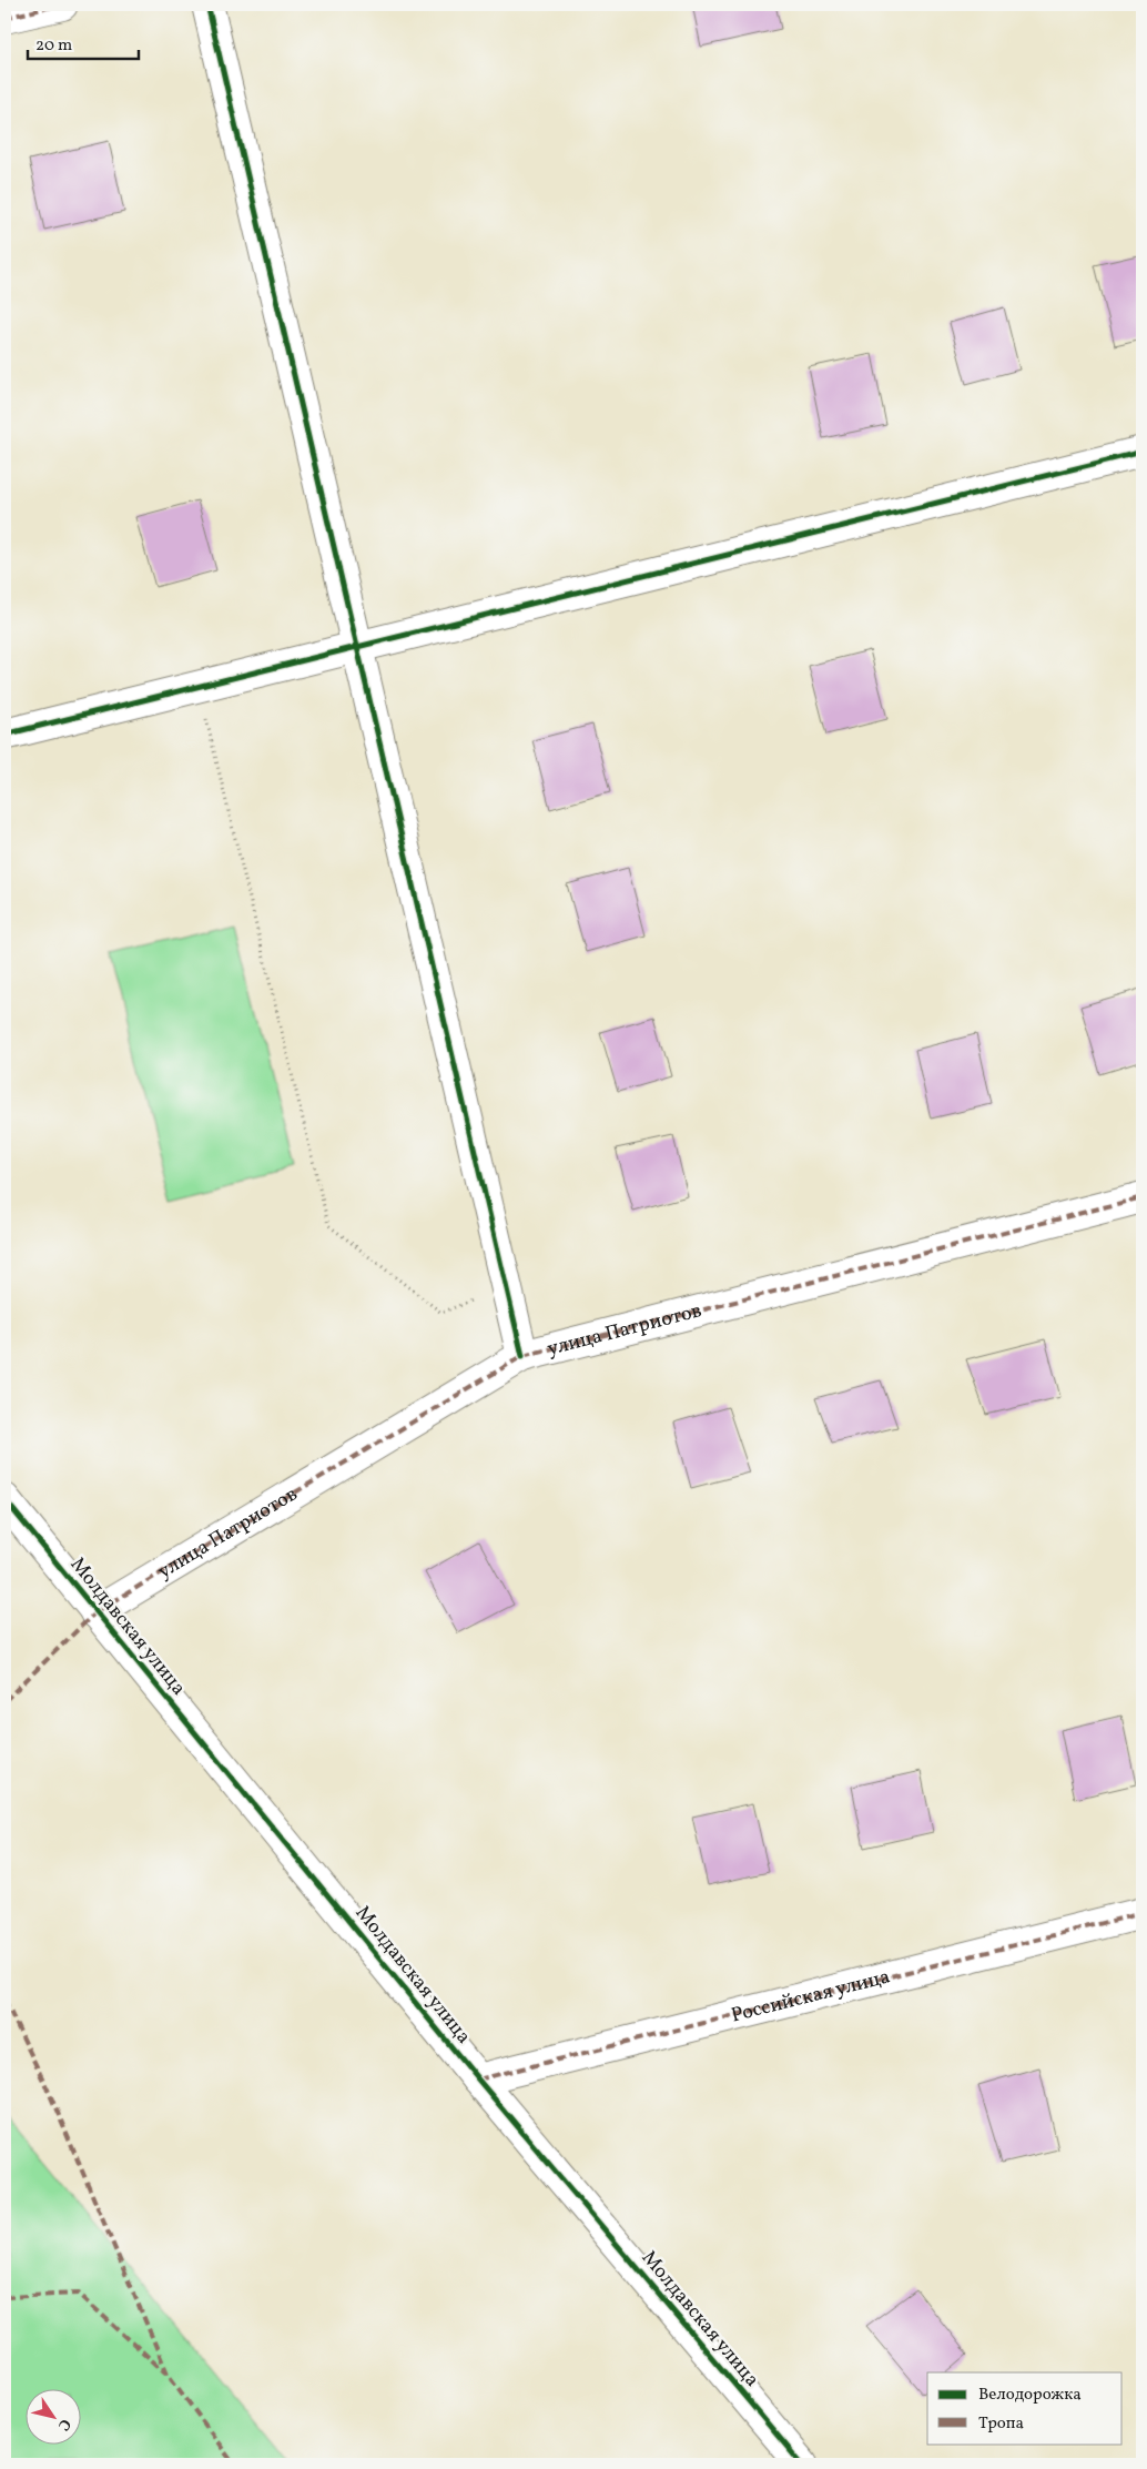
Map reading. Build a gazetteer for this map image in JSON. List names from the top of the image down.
{
  "streets": {
    "street": ["улица Патриотов", "Молдавская улица", "Российская улица"]
  },
  "crossings": [
    ["улица Патриотов", "Молдавская улица"],
    ["Молдавская улица", "Российская улица"]
  ],
  "legend": ["Велодорожка", "Тропа"],
  "scale_bar": "20 m",
  "north": "bottom right"
}
